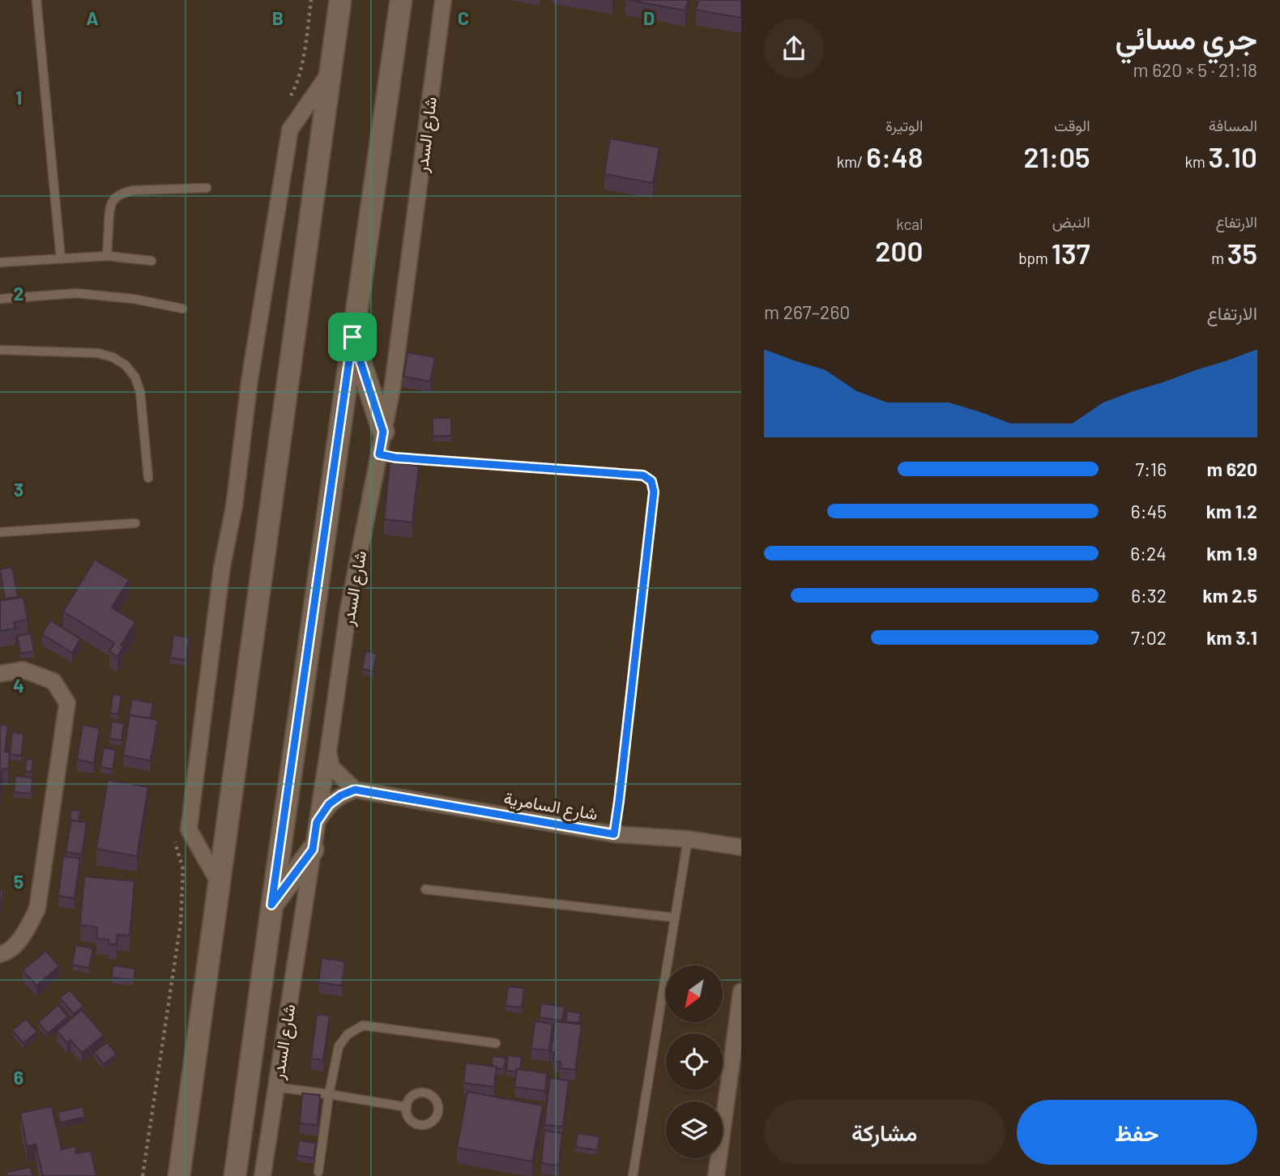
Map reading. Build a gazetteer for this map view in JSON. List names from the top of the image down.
{
  "streets": {
    "main road": ["شارع السدر"],
    "street": ["شارع السامرية"]
  },
  "north": "bottom left",
  "page": {
    "heading": ["جري مسائي", "21:18 · 5 × 620 m"],
    "stats": [
      ["المسافة", "3.10 km"],
      ["الوقت", "21:05"],
      ["الوتيرة", "6:48 /km"],
      ["الارتفاع", "35 m"],
      ["النبض", "137 bpm"],
      ["kcal", "200"]
    ],
    "chart": ["الارتفاع", "260–267 m"],
    "list": [
      {
        "name": "620 m",
        "note": "7:16"
      },
      {
        "name": "1.2 km",
        "note": "6:45"
      },
      {
        "name": "1.9 km",
        "note": "6:24"
      },
      {
        "name": "2.5 km",
        "note": "6:32"
      },
      {
        "name": "3.1 km",
        "note": "7:02"
      }
    ],
    "buttons": ["حفظ", "مشاركة"]
  },
  "grid": {
    "columns": [
      "A",
      "B",
      "C",
      "D"
    ],
    "rows": [
      "1",
      "2",
      "3",
      "4",
      "5",
      "6"
    ]
  }
}
